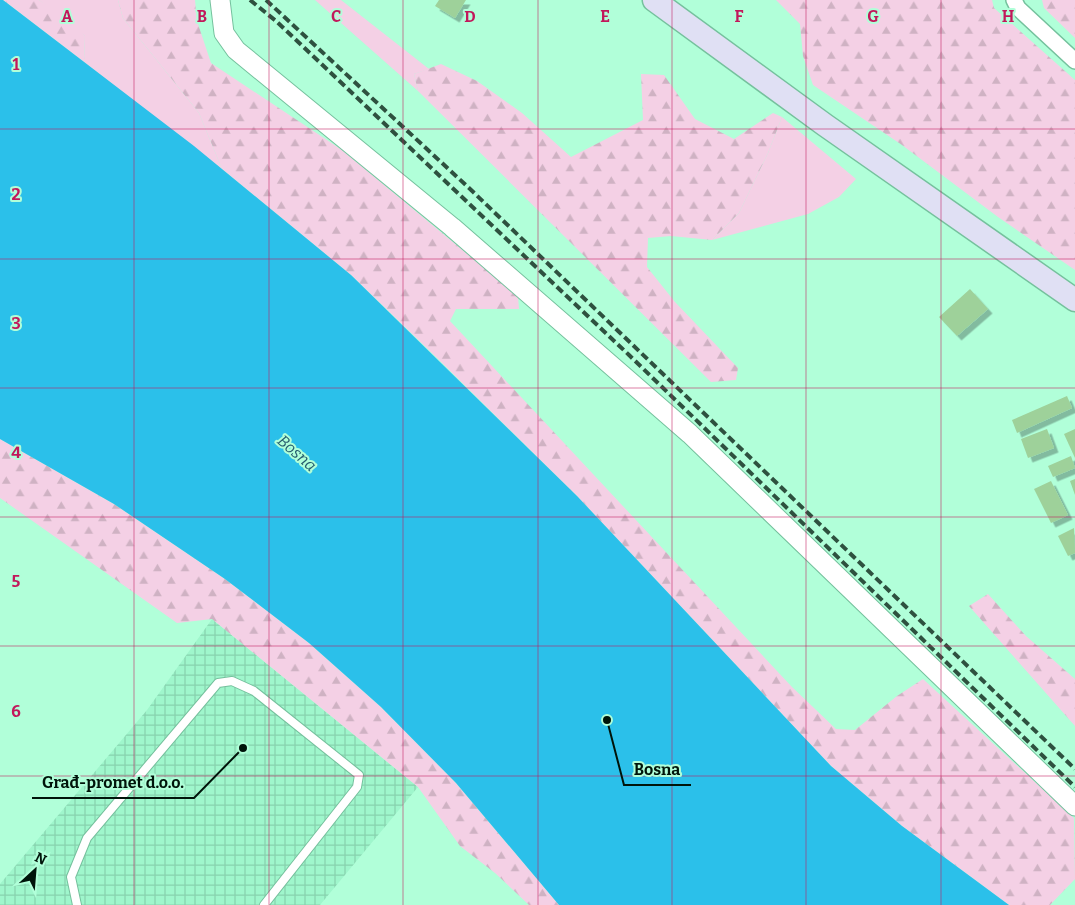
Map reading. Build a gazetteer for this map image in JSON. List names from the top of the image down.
{
  "water": ["Bosna"],
  "places": ["Bosna", "Građ-promet d.o.o."],
  "north": "top right",
  "grid": {
    "columns": [
      "A",
      "B",
      "C",
      "D",
      "E",
      "F",
      "G",
      "H"
    ],
    "rows": [
      "1",
      "2",
      "3",
      "4",
      "5",
      "6"
    ]
  }
}
